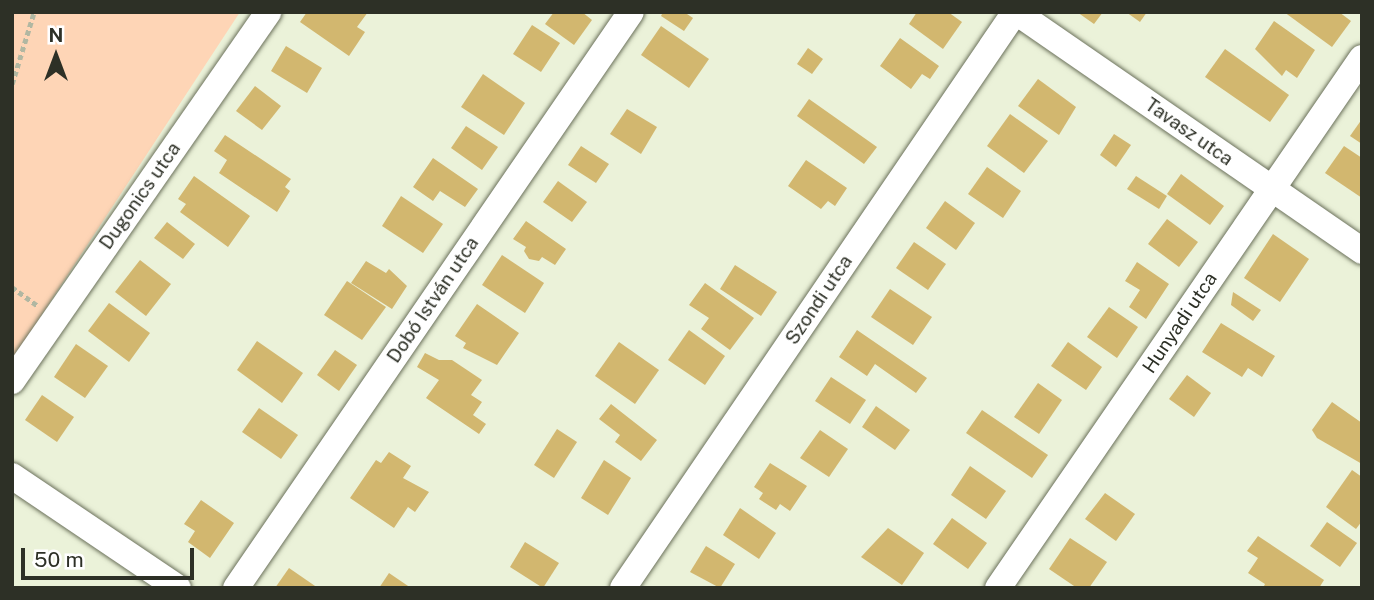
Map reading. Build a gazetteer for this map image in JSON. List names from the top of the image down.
{
  "streets": {
    "street": [
      "Tavasz utca",
      "Dugonics utca",
      "Dobó István utca",
      "Szondi utca",
      "Hunyadi utca"
    ]
  },
  "crossings": [
    ["Tavasz utca", "Szondi utca"],
    ["Tavasz utca", "Hunyadi utca"]
  ],
  "scale_bar": "50 m",
  "north": "top"
}
